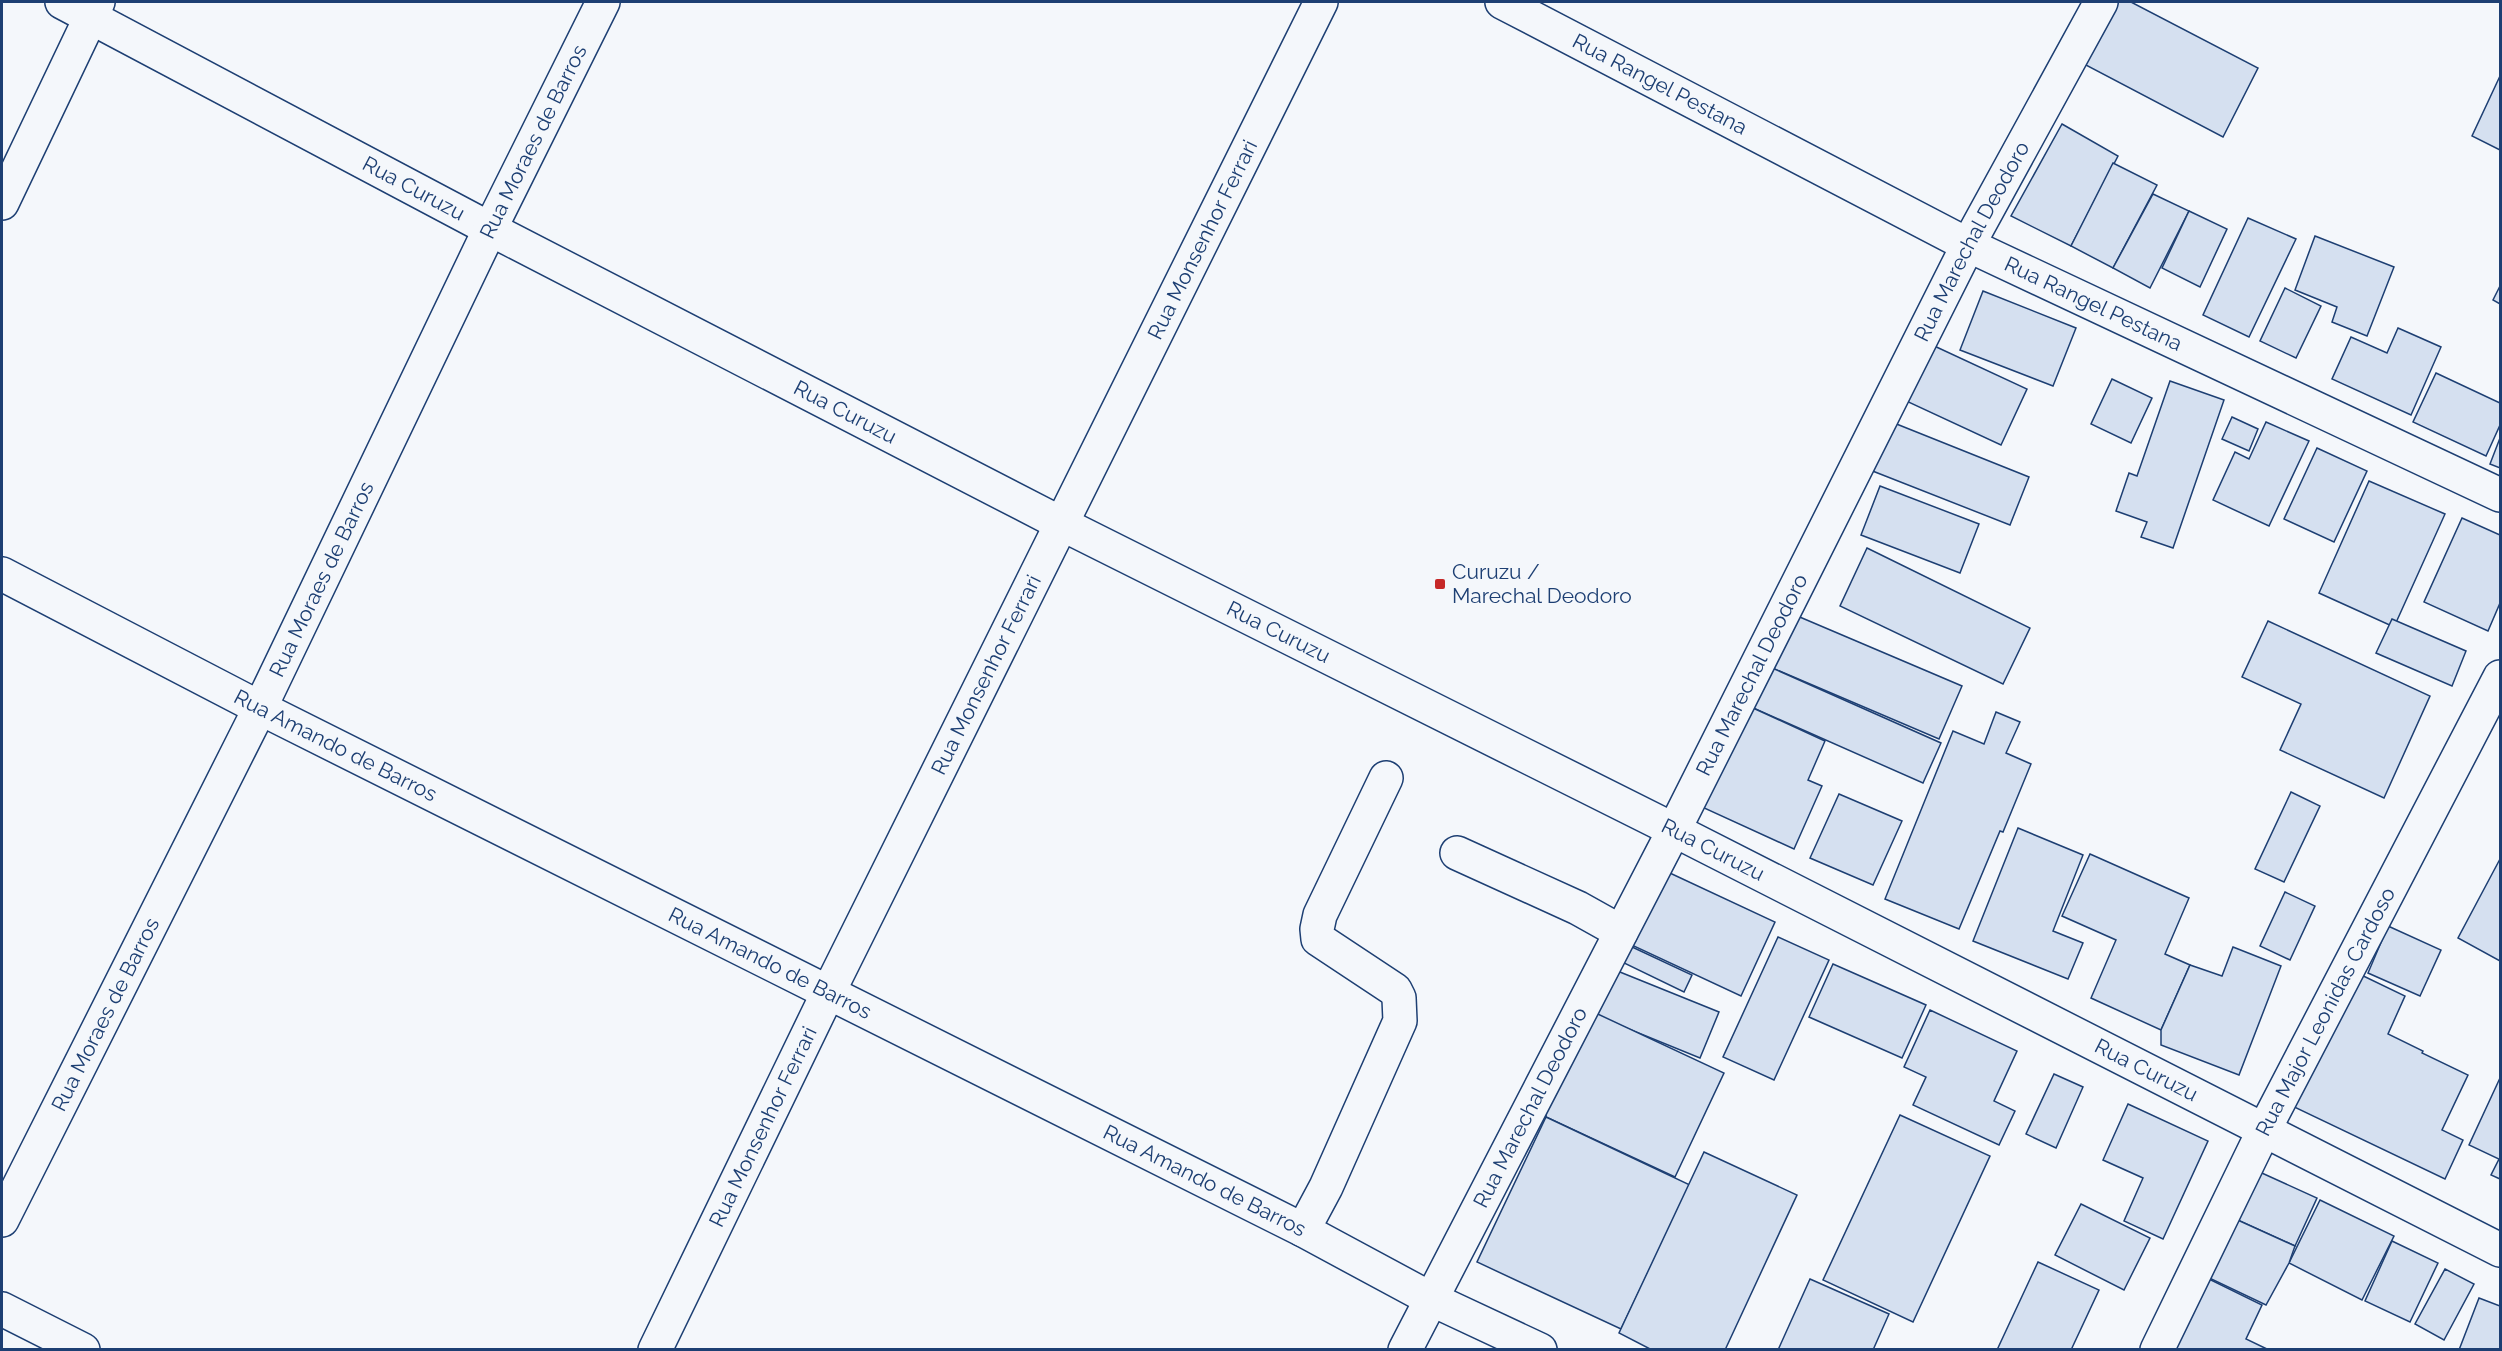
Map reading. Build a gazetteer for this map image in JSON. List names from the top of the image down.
{
  "streets": {
    "street": [
      "Rua Rangel Pestana",
      "Rua Moraes de Barros",
      "Rua Curuzu",
      "Rua Monsenhor Ferrari",
      "Rua Marechal Deodoro",
      "Rua Amando de Barros",
      "Rua Major Leonidas Cardoso"
    ]
  },
  "crossings": [
    ["Rua Rangel Pestana", "Rua Marechal Deodoro"],
    ["Rua Moraes de Barros", "Rua Curuzu"],
    ["Rua Moraes de Barros", "Rua Amando de Barros"],
    ["Rua Curuzu", "Rua Monsenhor Ferrari"],
    ["Rua Curuzu", "Rua Marechal Deodoro"],
    ["Rua Curuzu", "Rua Major Leonidas Cardoso"],
    ["Rua Monsenhor Ferrari", "Rua Amando de Barros"],
    ["Rua Marechal Deodoro", "Rua Amando de Barros"]
  ],
  "places": {
    "transit": ["Curuzu / Marechal Deodoro"]
  }
}
